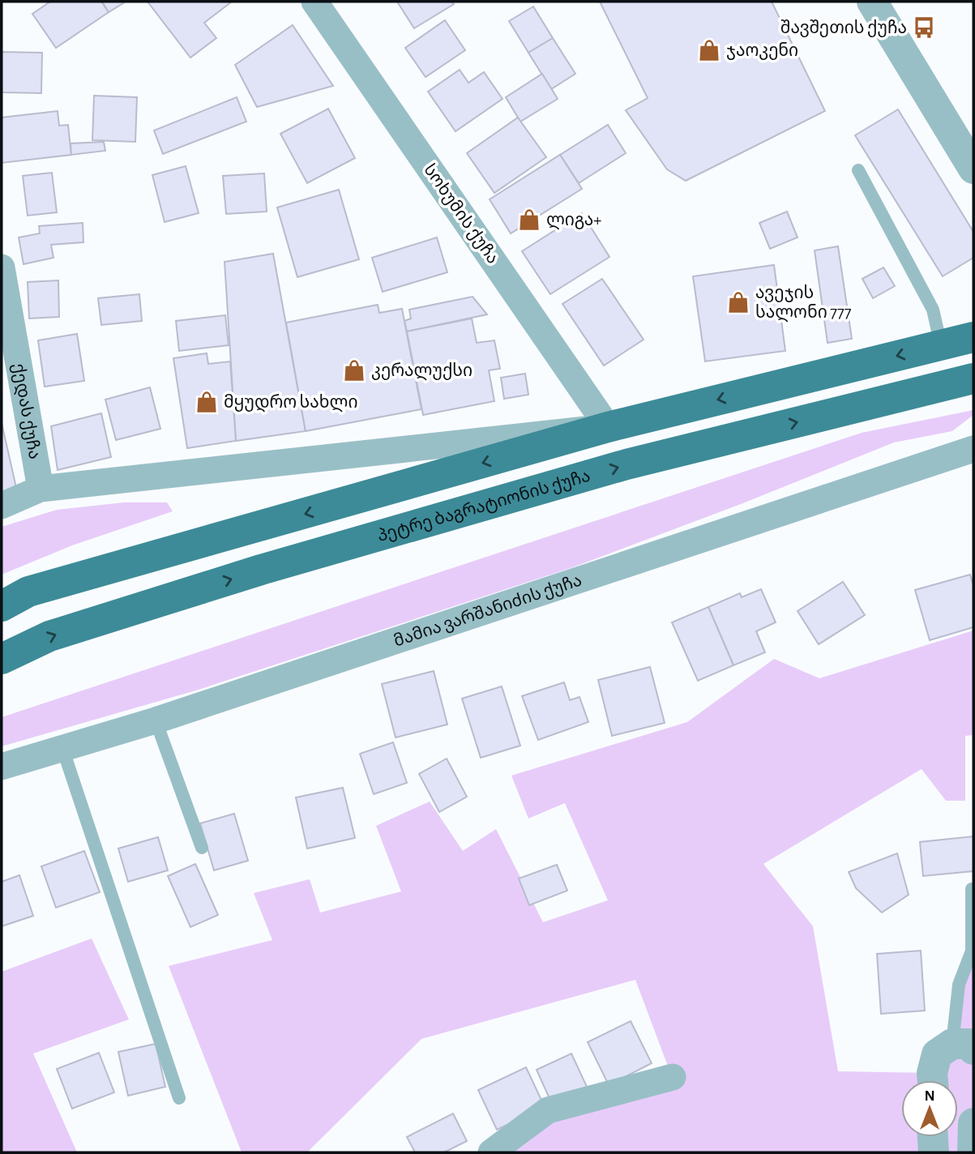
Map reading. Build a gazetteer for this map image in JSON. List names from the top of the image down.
{
  "streets": {
    "main road": ["პეტრე ბაგრატიონის ქუჩა"],
    "street": ["სოხუმის ქუჩა", "ქედას ქუჩა", "მამია ვარშანიძის ქუჩა"]
  },
  "places": {
    "bus stop": ["შავშეთის ქუჩა"],
    "shop": [
      "ჯაოკენი",
      "ლიგა+",
      "ავეჯის სალონი 777",
      "კერალუქსი",
      "მყუდრო სახლი"
    ]
  },
  "north": "top"
}
